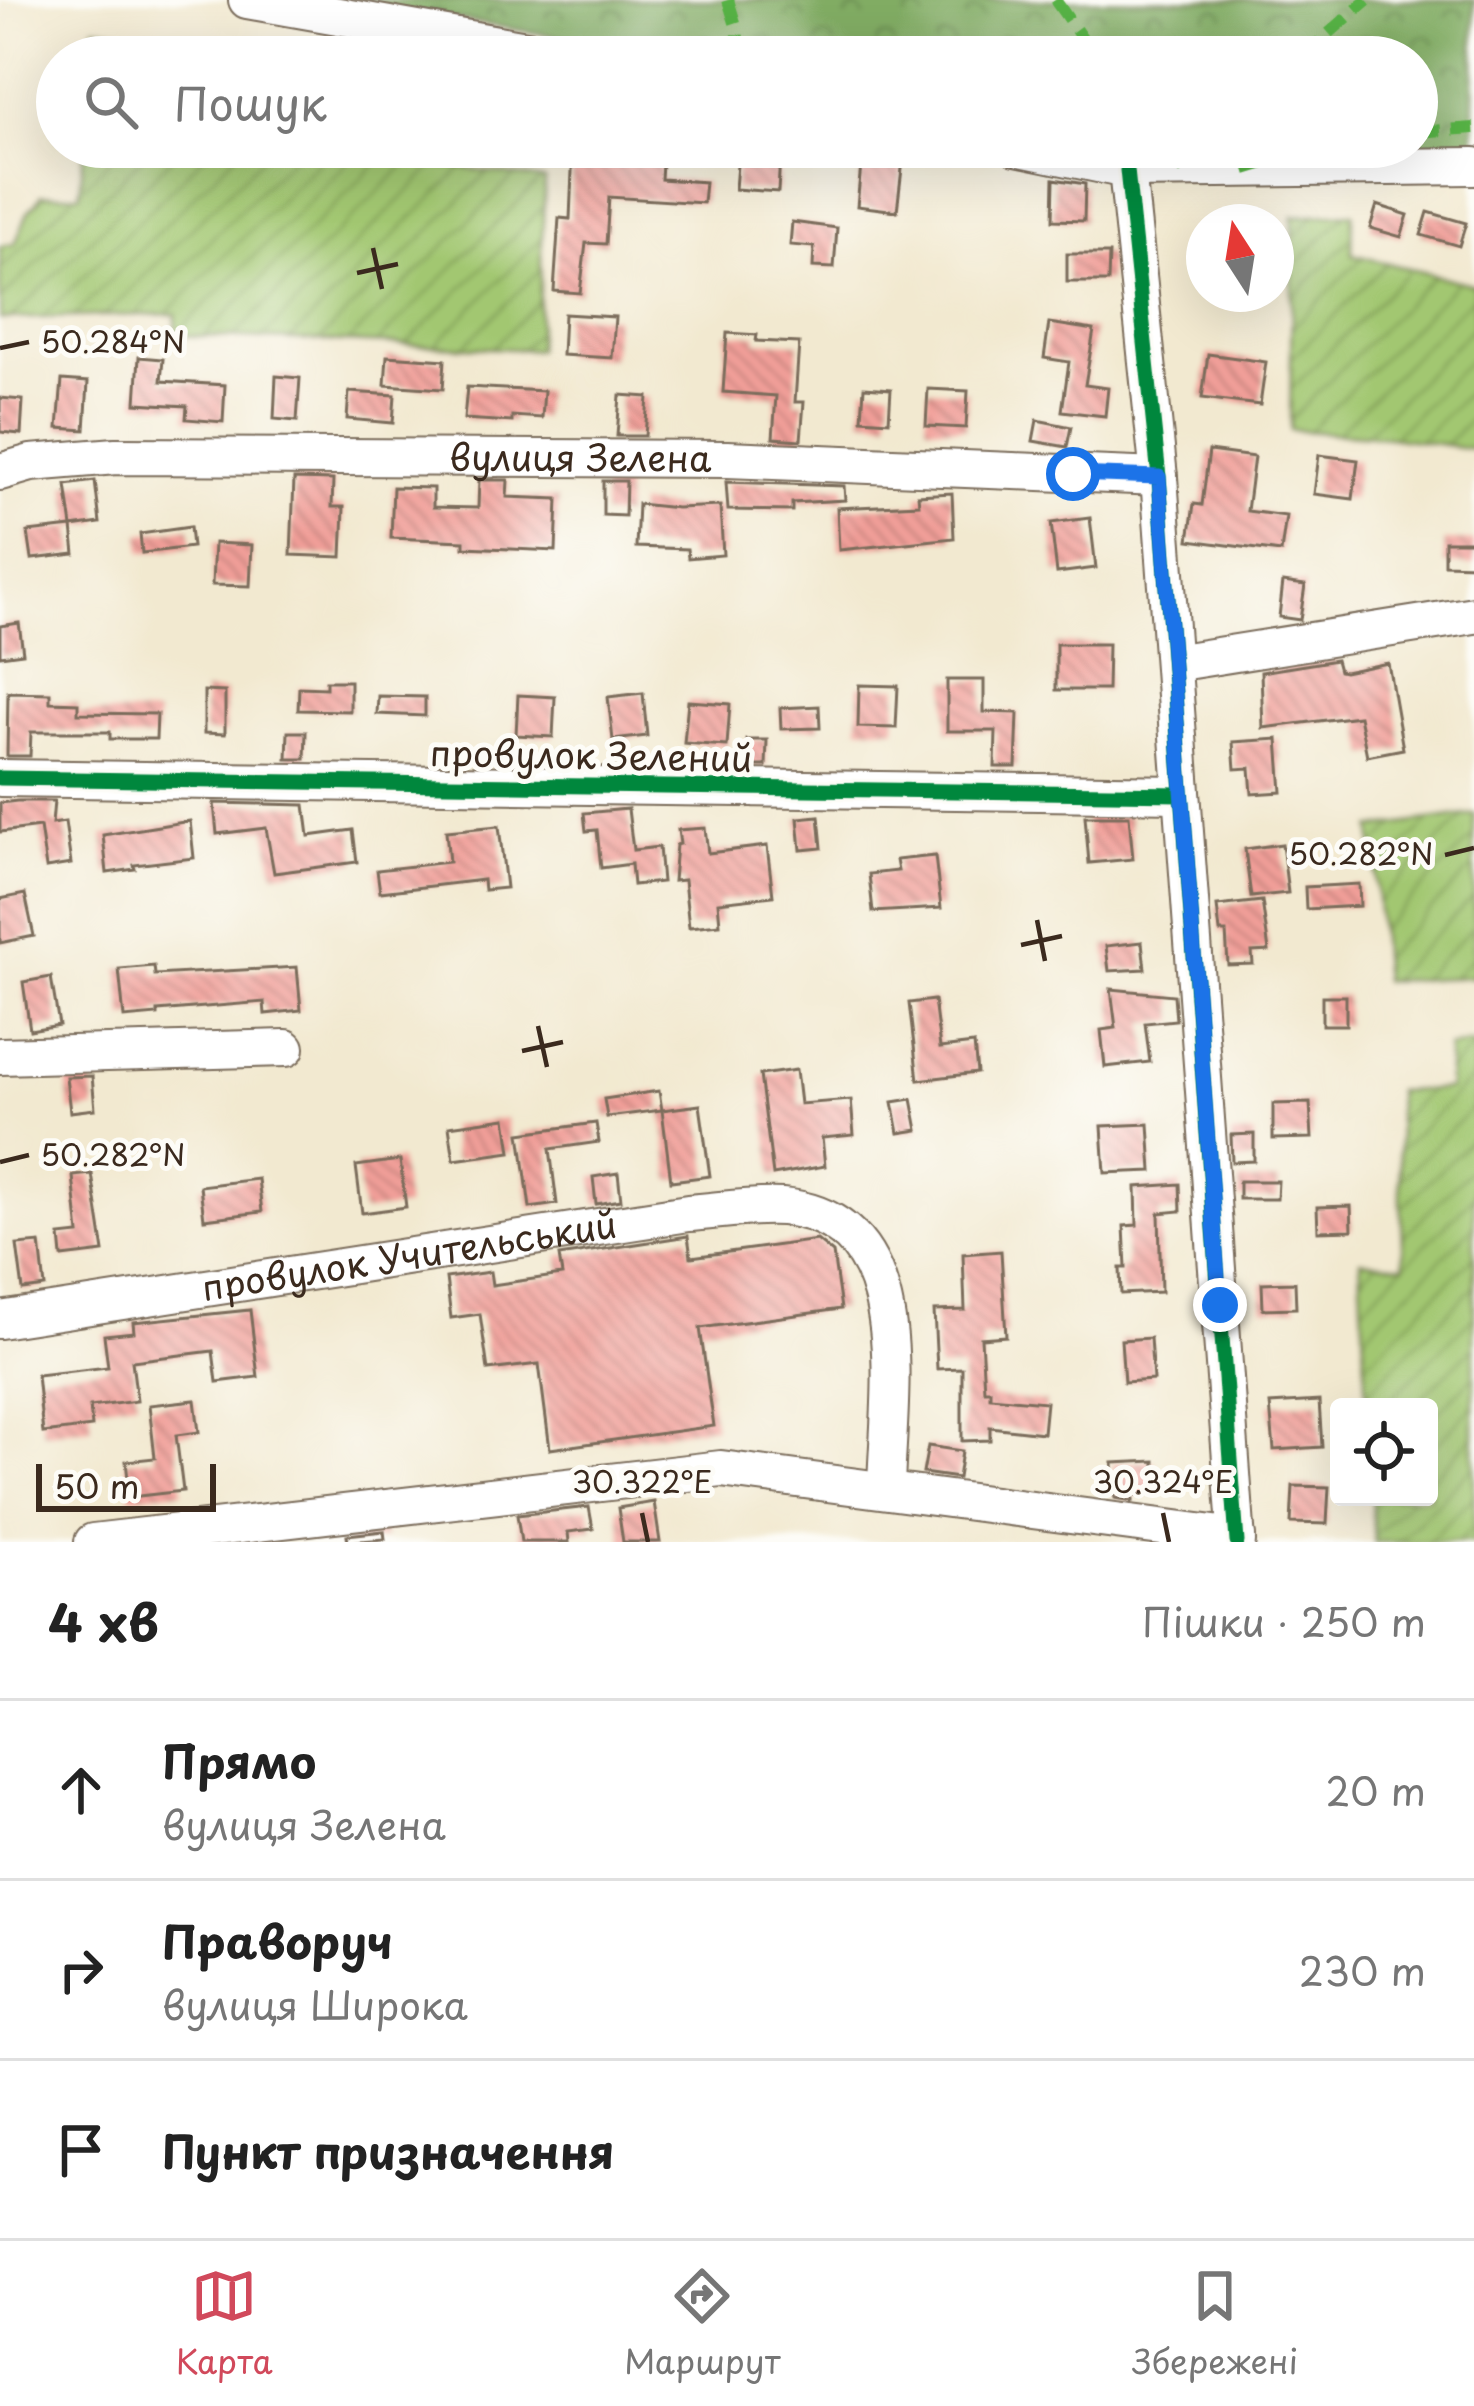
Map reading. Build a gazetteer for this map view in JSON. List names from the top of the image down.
{
  "streets": {
    "street": ["вулиця Зелена", "провулок Зелений", "провулок Учительський"]
  },
  "scale_bar": "50 m",
  "north": "top",
  "page": {
    "search": "Пошук",
    "scale": "50 m",
    "heading": ["4 хв", "Пішки · 250 m"],
    "list": [
      ["Прямо", "вулиця Зелена", "20 m"],
      ["Праворуч", "вулиця Широка", "230 m"],
      "Пункт призначення"
    ],
    "nav": ["Карта", "Маршрут", "Збережені"]
  },
  "coordinates": [
    "50.284°N",
    "50.282°N",
    "30.322°E",
    "30.324°E"
  ]
}
